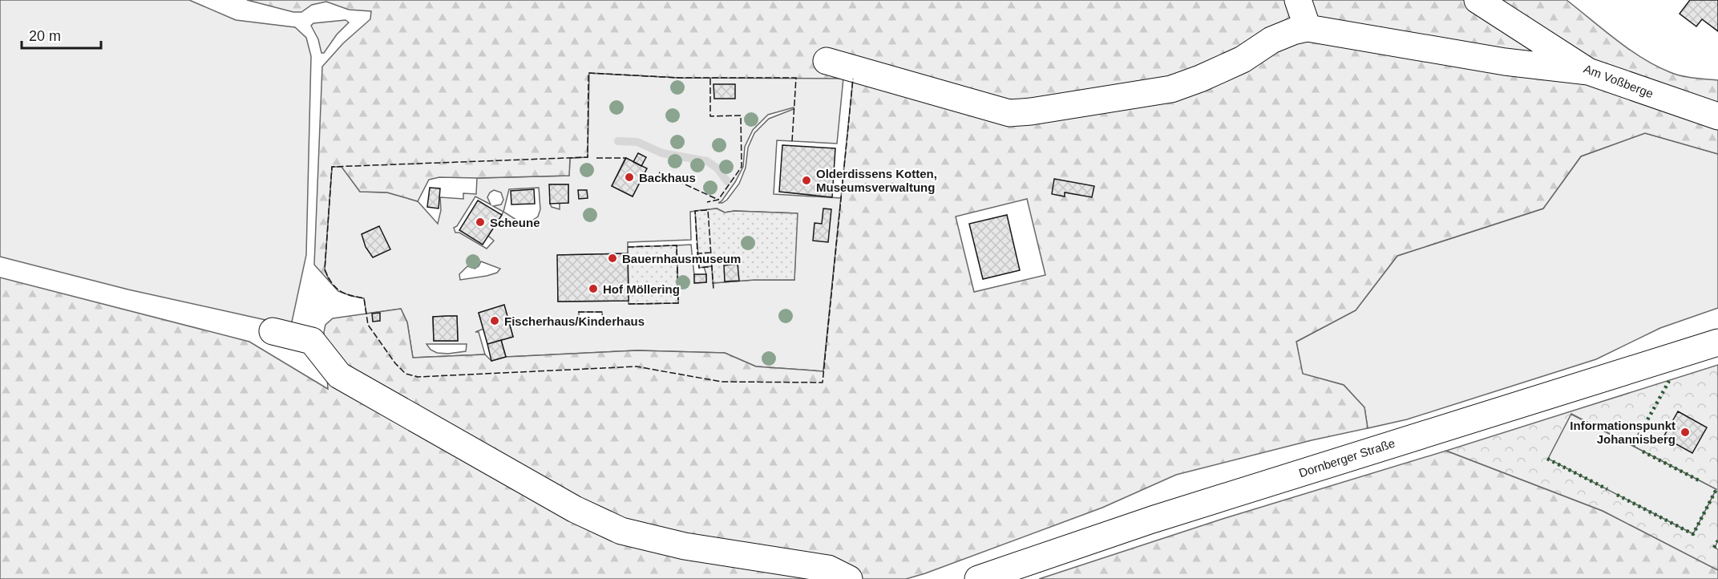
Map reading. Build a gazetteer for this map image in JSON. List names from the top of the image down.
{
  "streets": {
    "street": ["Am Voßberge", "Dornberger Straße"]
  },
  "places": [
    "Backhaus",
    "Olderdissens Kotten, Museumsverwaltung",
    "Scheune",
    "Bauernhausmuseum",
    "Hof Möllering",
    "Fischerhaus/Kinderhaus",
    "Informationspunkt Johannisberg"
  ],
  "scale_bar": "20 m"
}
